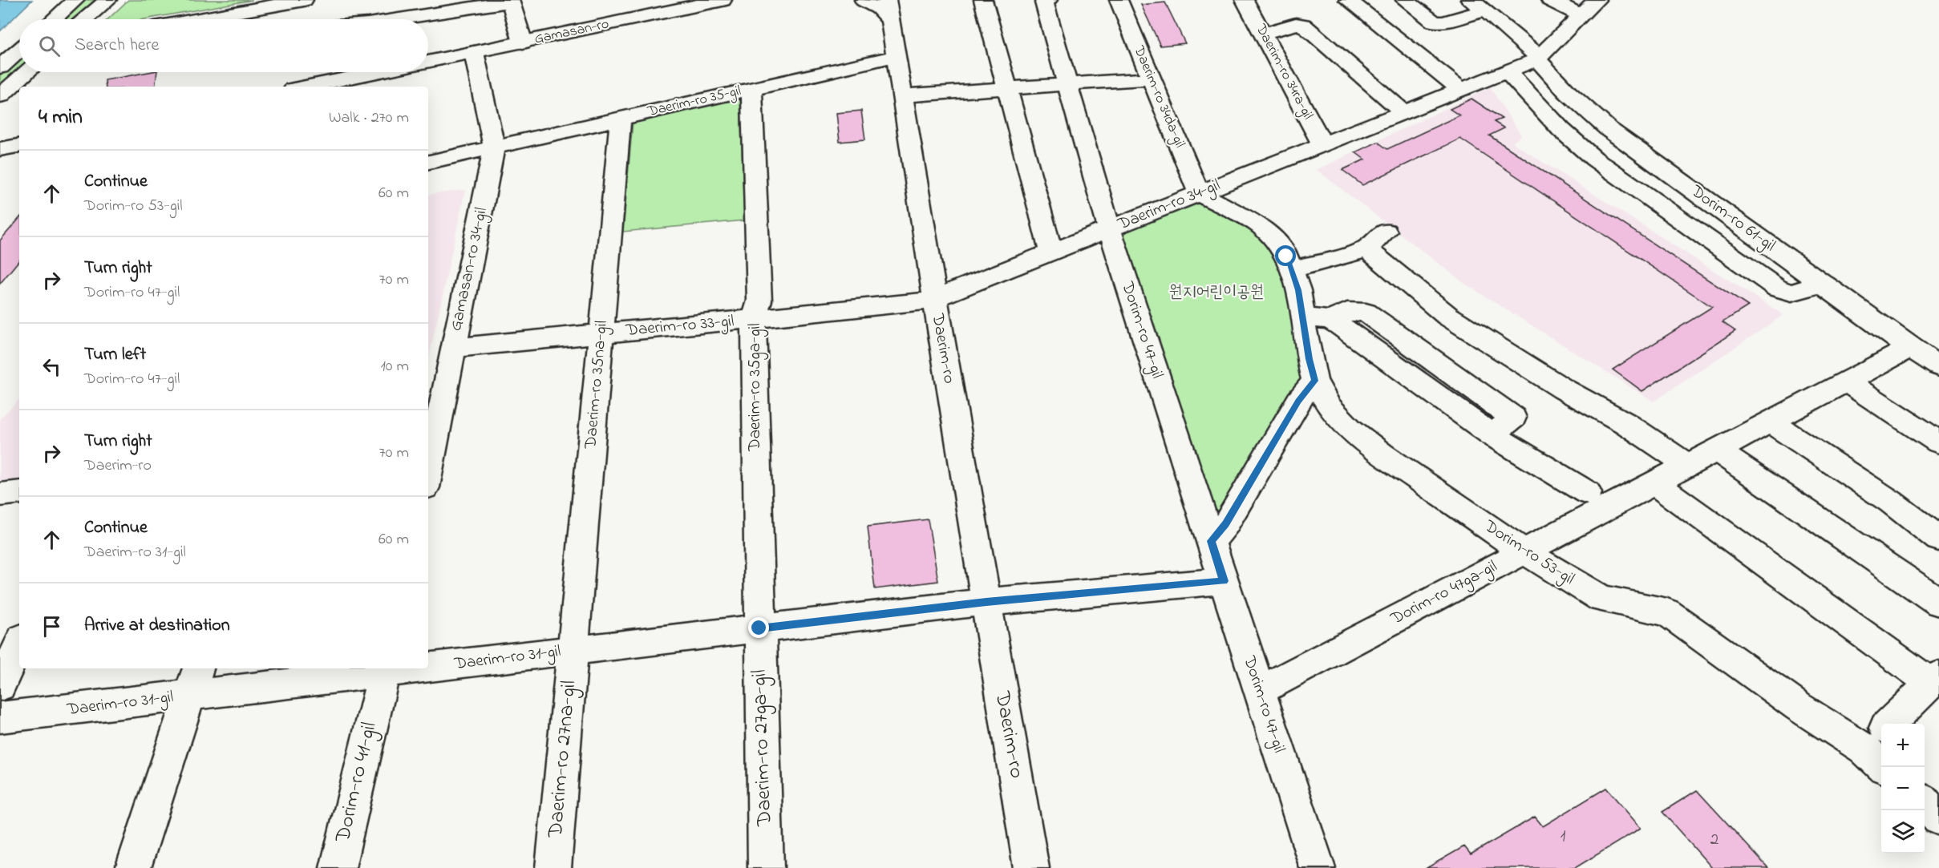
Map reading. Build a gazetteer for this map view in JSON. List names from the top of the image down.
{
  "streets": {
    "street": [
      "Gamasan-ro",
      "Daerim-ro 34ra-gil",
      "Daerim-ro 34da-gil",
      "Daerim-ro 35-gil",
      "Daerim-ro 34-gil",
      "Dorim-ro 61-gil",
      "Gamasan-ro 34-gil",
      "Daerim-ro 33-gil",
      "Dorim-ro 47-gil",
      "Daerim-ro",
      "Daerim-ro 35na-gil",
      "Daerim-ro 35ga-gil",
      "Dorim-ro 53-gil",
      "Dorim-ro 47ga-gil",
      "Daerim-ro 31-gil",
      "Daerim-ro 27ga-gil",
      "Daerim-ro 27na-gil",
      "Dorim-ro 41-gil"
    ]
  },
  "crossings": [
    ["Gamasan-ro", "Gamasan-ro 34-gil"],
    ["Daerim-ro 34ra-gil", "Daerim-ro 34-gil"],
    ["Daerim-ro 34da-gil", "Daerim-ro 34-gil"],
    ["Daerim-ro 34da-gil", "Dorim-ro 53-gil"],
    ["Daerim-ro 35-gil", "Gamasan-ro 34-gil"],
    ["Daerim-ro 35-gil", "Daerim-ro"],
    ["Daerim-ro 35-gil", "Daerim-ro 35na-gil"],
    ["Daerim-ro 35-gil", "Daerim-ro 35ga-gil"],
    ["Daerim-ro 34-gil", "Dorim-ro 61-gil"],
    ["Daerim-ro 34-gil", "Daerim-ro 33-gil"],
    ["Daerim-ro 34-gil", "Dorim-ro 47-gil"],
    ["Daerim-ro 34-gil", "Daerim-ro"],
    ["Daerim-ro 34-gil", "Dorim-ro 53-gil"],
    ["Dorim-ro 61-gil", "Dorim-ro 47ga-gil"],
    ["Gamasan-ro 34-gil", "Daerim-ro 33-gil"],
    ["Daerim-ro 33-gil", "Daerim-ro"],
    ["Daerim-ro 33-gil", "Daerim-ro 35na-gil"],
    ["Daerim-ro 33-gil", "Daerim-ro 35ga-gil"],
    ["Dorim-ro 47-gil", "Dorim-ro 47ga-gil"],
    ["Daerim-ro", "Daerim-ro 31-gil"],
    ["Daerim-ro 35na-gil", "Daerim-ro 31-gil"],
    ["Daerim-ro 35na-gil", "Daerim-ro 27na-gil"],
    ["Daerim-ro 35ga-gil", "Daerim-ro 31-gil"],
    ["Daerim-ro 35ga-gil", "Daerim-ro 27ga-gil"],
    ["Dorim-ro 53-gil", "Dorim-ro 47ga-gil"],
    ["Daerim-ro 31-gil", "Daerim-ro 27ga-gil"],
    ["Daerim-ro 31-gil", "Daerim-ro 27na-gil"],
    ["Daerim-ro 31-gil", "Dorim-ro 41-gil"]
  ],
  "parks": ["원지어린이공원"],
  "house_numbers": ["1", "2"],
  "page": {
    "search": "Search here",
    "heading": ["4 min", "Walk · 270 m"],
    "list": [
      ["Continue", "Dorim-ro 53-gil", "60 m"],
      ["Turn right", "Dorim-ro 47-gil", "70 m"],
      ["Turn left", "Dorim-ro 47-gil", "10 m"],
      ["Turn right", "Daerim-ro", "70 m"],
      ["Continue", "Daerim-ro 31-gil", "60 m"],
      "Arrive at destination"
    ],
    "map_buttons": ["+", "−"]
  }
}
